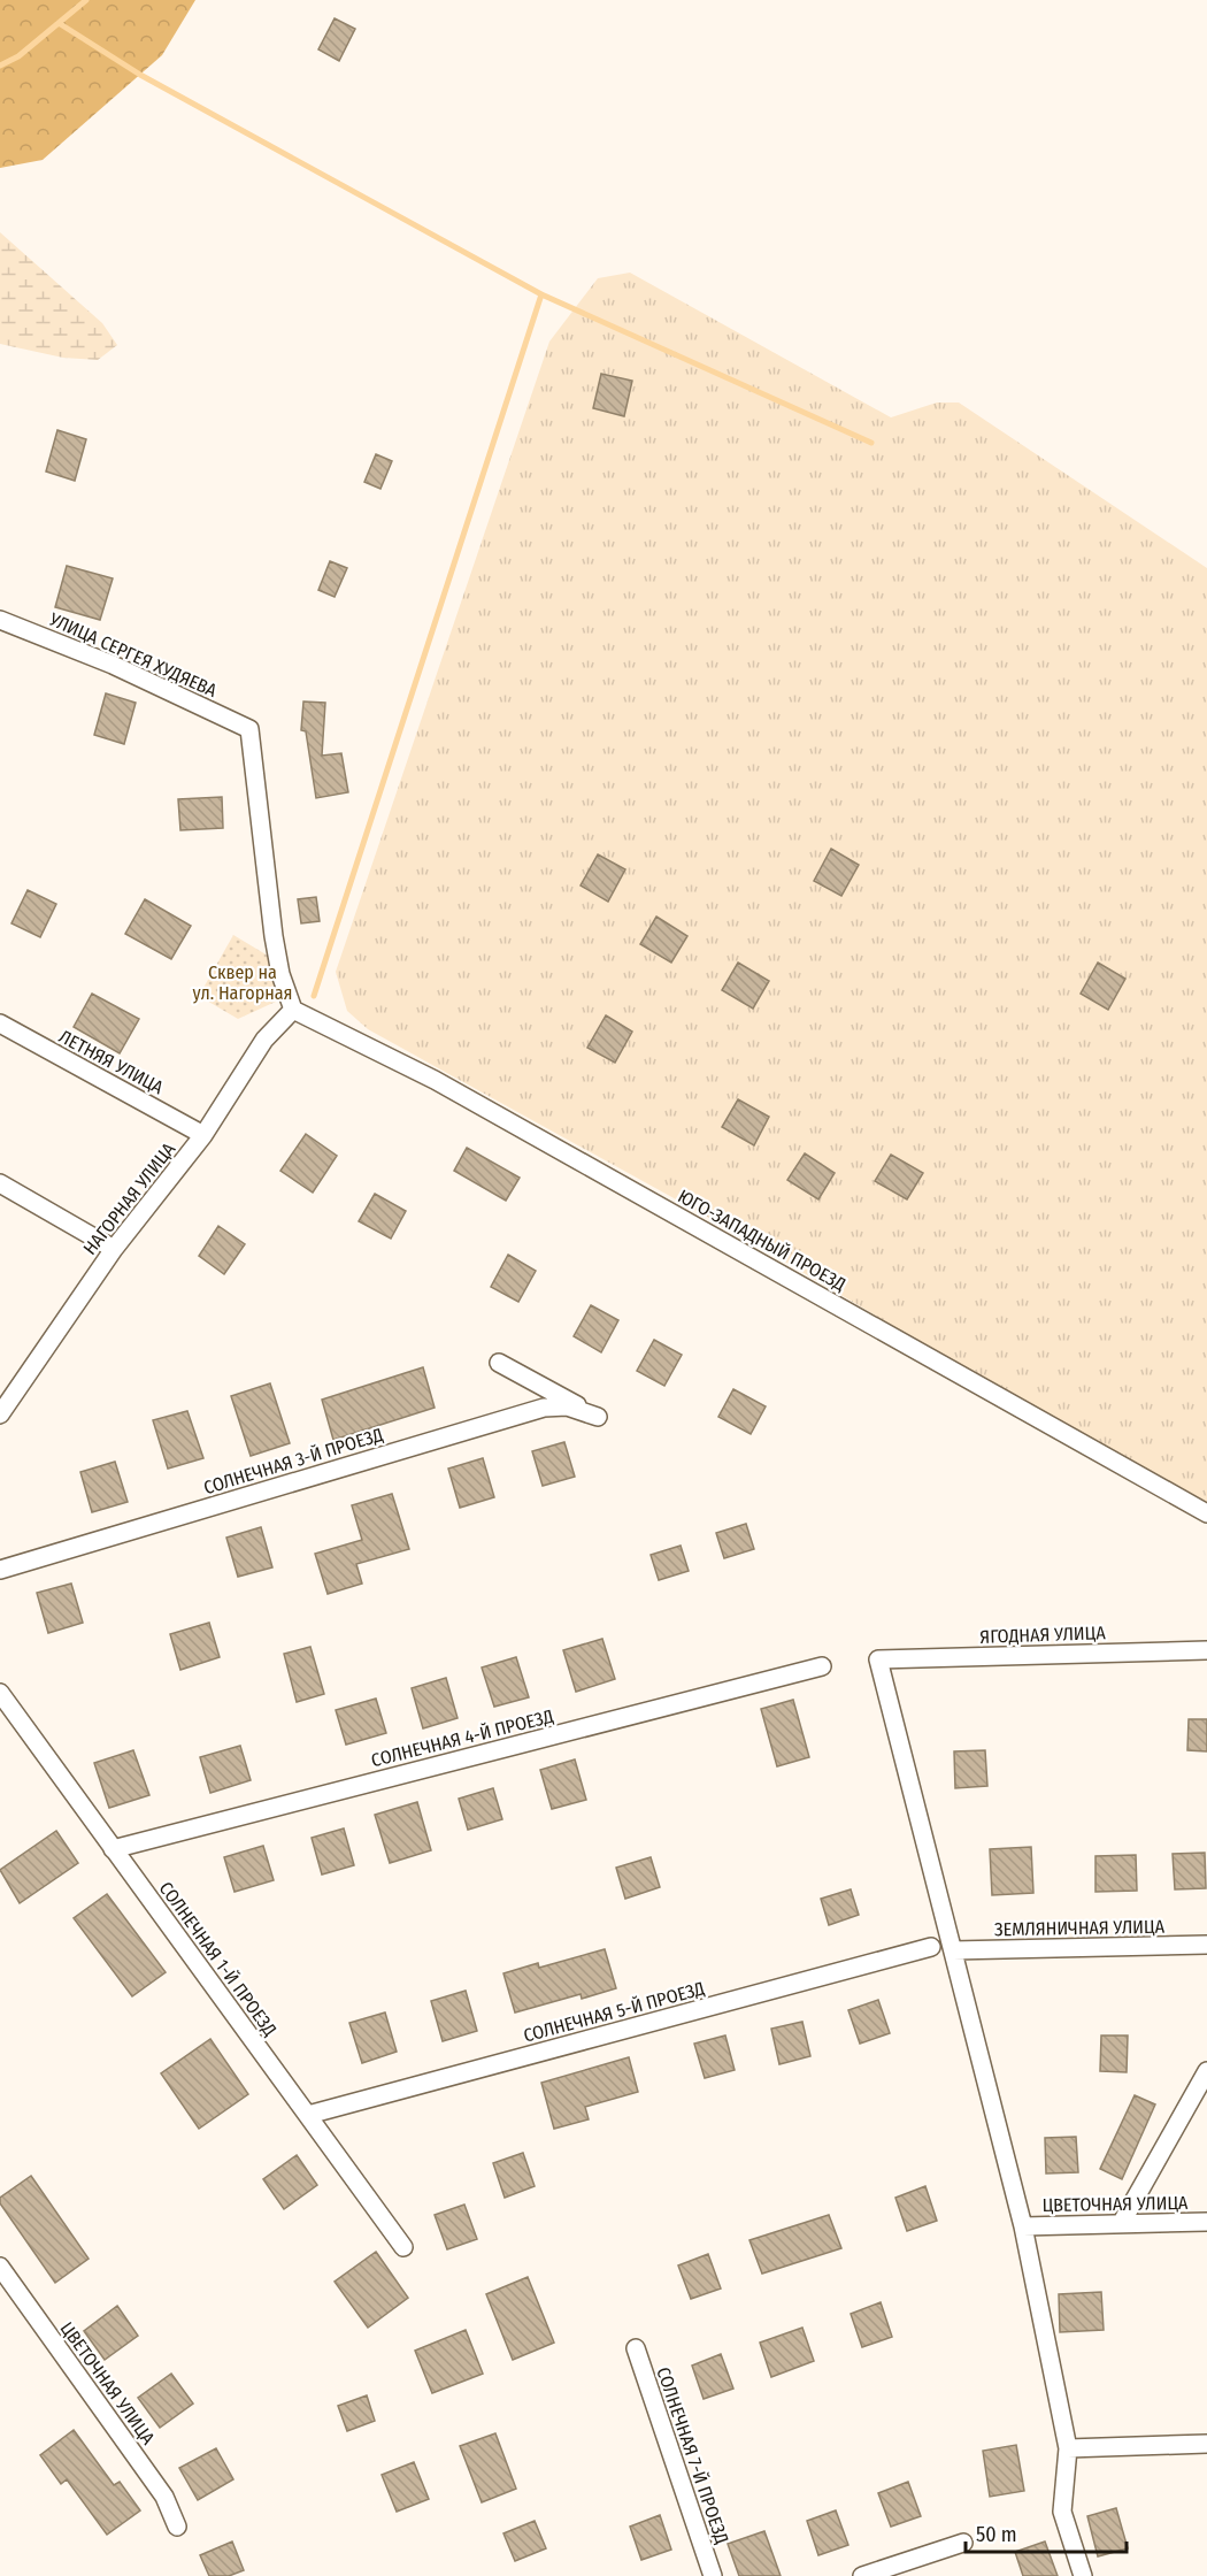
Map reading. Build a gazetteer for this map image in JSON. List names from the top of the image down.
{
  "streets": {
    "street": [
      "УЛИЦА СЕРГЕЯ ХУДЯЕВА",
      "ЛЕТНЯЯ УЛИЦА",
      "НАГОРНАЯ УЛИЦА",
      "ЮГО-ЗАПАДНЫЙ ПРОЕЗД",
      "СОЛНЕЧНАЯ 3-Й ПРОЕЗД",
      "ЯГОДНАЯ УЛИЦА",
      "СОЛНЕЧНАЯ 4-Й ПРОЕЗД",
      "ЗЕМЛЯНИЧНАЯ УЛИЦА",
      "СОЛНЕЧНАЯ 1-Й ПРОЕЗД",
      "СОЛНЕЧНАЯ 5-Й ПРОЕЗД",
      "ЦВЕТОЧНАЯ УЛИЦА",
      "СОЛНЕЧНАЯ 7-Й ПРОЕЗД"
    ]
  },
  "crossings": [
    ["УЛИЦА СЕРГЕЯ ХУДЯЕВА", "НАГОРНАЯ УЛИЦА"],
    ["УЛИЦА СЕРГЕЯ ХУДЯЕВА", "ЮГО-ЗАПАДНЫЙ ПРОЕЗД"],
    ["ЛЕТНЯЯ УЛИЦА", "НАГОРНАЯ УЛИЦА"],
    ["НАГОРНАЯ УЛИЦА", "ЮГО-ЗАПАДНЫЙ ПРОЕЗД"],
    ["ЯГОДНАЯ УЛИЦА", "ЗЕМЛЯНИЧНАЯ УЛИЦА"],
    ["СОЛНЕЧНАЯ 4-Й ПРОЕЗД", "СОЛНЕЧНАЯ 1-Й ПРОЕЗД"],
    ["СОЛНЕЧНАЯ 1-Й ПРОЕЗД", "СОЛНЕЧНАЯ 5-Й ПРОЕЗД"]
  ],
  "parks": ["Сквер на ул. Нагорная"],
  "scale_bar": "50 m"
}
